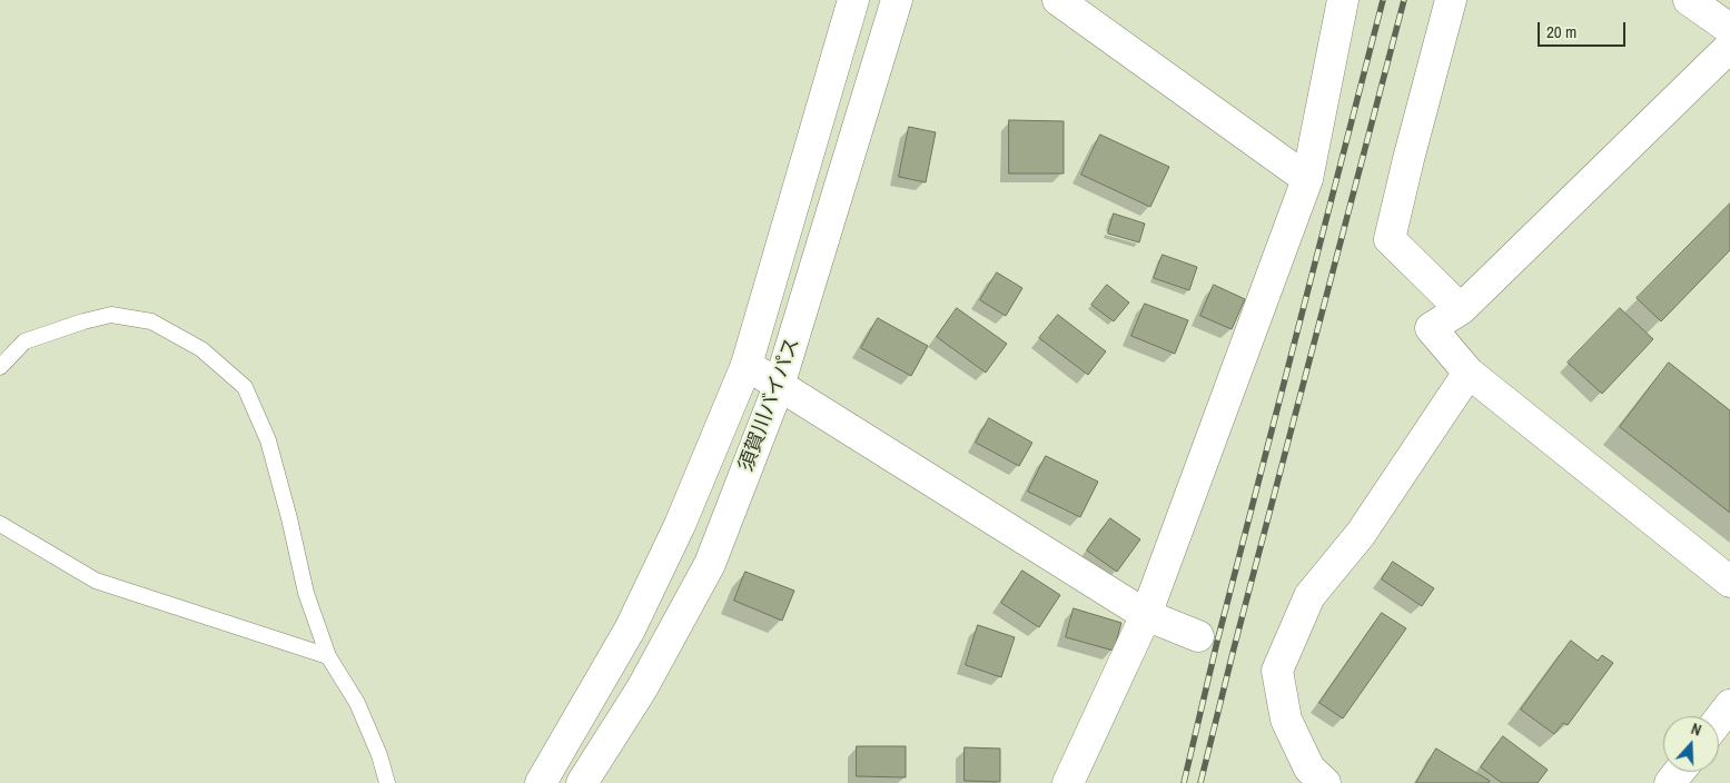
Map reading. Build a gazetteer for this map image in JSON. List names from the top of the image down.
{
  "streets": {
    "main road": ["須賀川バイパス"]
  },
  "scale_bar": "20 m",
  "north": "top"
}
